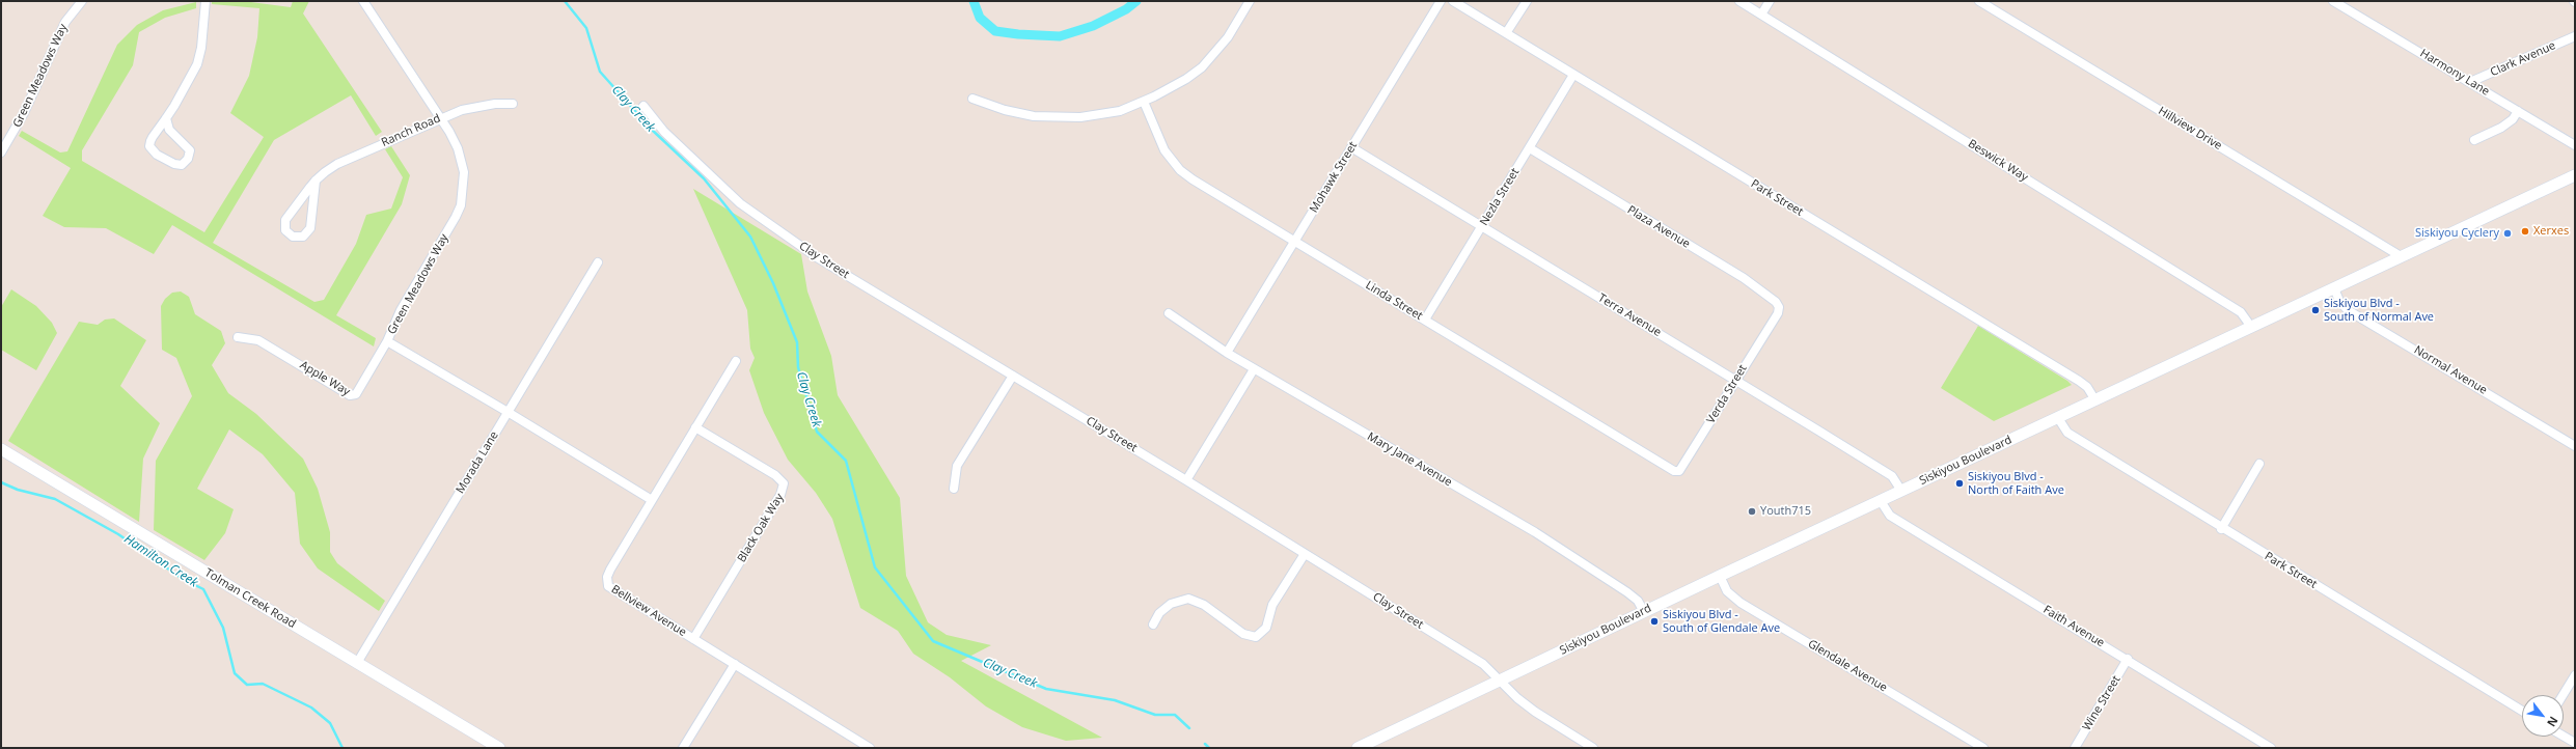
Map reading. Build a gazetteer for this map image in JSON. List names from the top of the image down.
{
  "streets": {
    "main road": ["Siskiyou Boulevard", "Tolman Creek Road"],
    "street": [
      "Clark Avenue",
      "Harmony Lane",
      "Green Meadows Way",
      "Hillview Drive",
      "Ranch Road",
      "Beswick Way",
      "Mohawk Street",
      "Nezla Street",
      "Park Street",
      "Plaza Avenue",
      "Clay Street",
      "Linda Street",
      "Terra Avenue",
      "Normal Avenue",
      "Apple Way",
      "Verda Street",
      "Mary Jane Avenue",
      "Morada Lane",
      "Black Oak Way",
      "Bellview Avenue",
      "Faith Avenue",
      "Glendale Avenue",
      "Wine Street"
    ]
  },
  "crossings": [
    ["Clark Avenue", "Harmony Lane"],
    ["Green Meadows Way", "Ranch Road"],
    ["Green Meadows Way", "Apple Way"],
    ["Green Meadows Way", "Morada Lane"],
    ["Green Meadows Way", "Bellview Avenue"],
    ["Hillview Drive", "Siskiyou Boulevard"],
    ["Beswick Way", "Siskiyou Boulevard"],
    ["Mohawk Street", "Linda Street"],
    ["Mohawk Street", "Terra Avenue"],
    ["Mohawk Street", "Mary Jane Avenue"],
    ["Nezla Street", "Park Street"],
    ["Nezla Street", "Plaza Avenue"],
    ["Nezla Street", "Linda Street"],
    ["Nezla Street", "Terra Avenue"],
    ["Park Street", "Siskiyou Boulevard"],
    ["Plaza Avenue", "Verda Street"],
    ["Clay Street", "Siskiyou Boulevard"],
    ["Linda Street", "Verda Street"],
    ["Terra Avenue", "Verda Street"],
    ["Terra Avenue", "Siskiyou Boulevard"],
    ["Normal Avenue", "Siskiyou Boulevard"],
    ["Mary Jane Avenue", "Siskiyou Boulevard"],
    ["Siskiyou Boulevard", "Faith Avenue"],
    ["Siskiyou Boulevard", "Glendale Avenue"],
    ["Morada Lane", "Tolman Creek Road"],
    ["Black Oak Way", "Bellview Avenue"],
    ["Faith Avenue", "Wine Street"]
  ],
  "water": ["Clay Creek", "Hamilton Creek"],
  "places": [
    "Xerxes",
    "Siskiyou Cyclery",
    "Siskiyou Blvd - South of Normal Ave",
    "Siskiyou Blvd - North of Faith Ave",
    "Youth715",
    "Siskiyou Blvd - South of Glendale Ave"
  ],
  "north": "bottom right"
}
